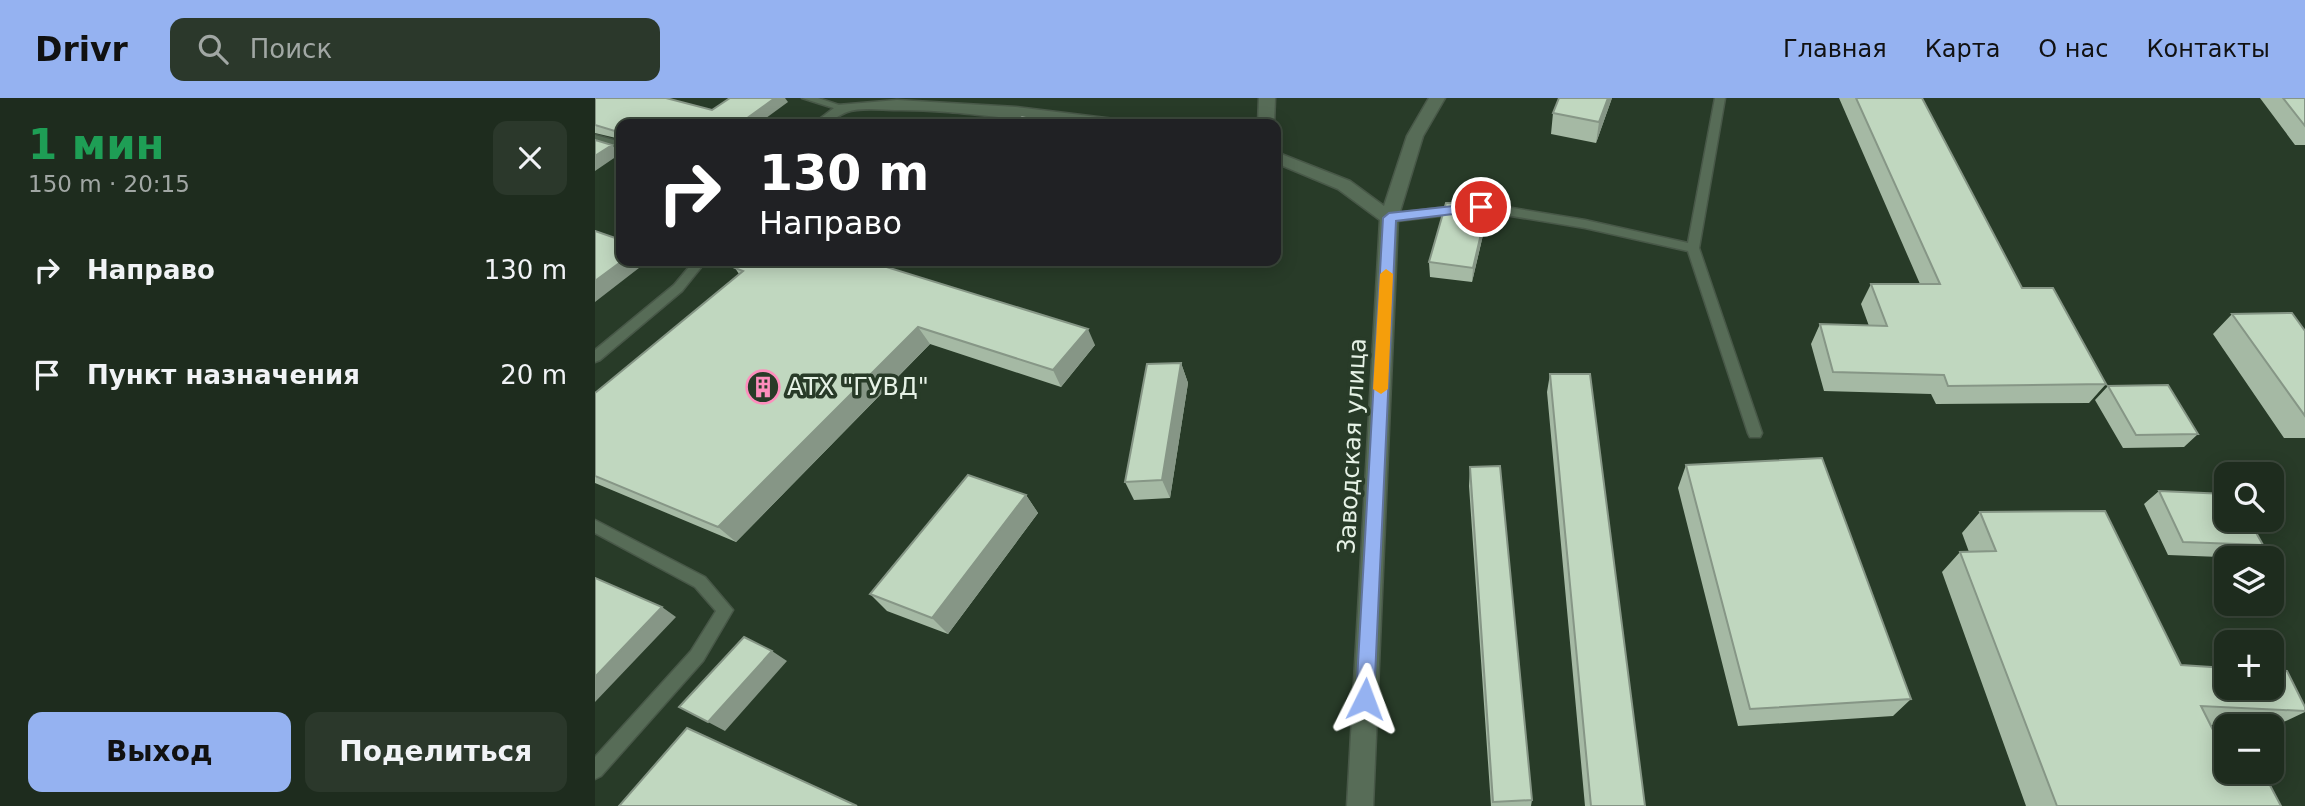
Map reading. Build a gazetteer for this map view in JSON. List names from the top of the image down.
{
  "streets": {
    "street": ["Заводская улица"]
  },
  "places": {
    "building": ["АТХ \"ГУВД\""]
  },
  "page": {
    "header": "Drivr",
    "search": "Поиск",
    "nav": [
      "Главная",
      "Карта",
      "О нас",
      "Контакты"
    ],
    "heading": ["1 мин", "150 m · 20:15"],
    "turn": ["130 m", "Направо"],
    "list": [
      {
        "name": "Направо",
        "value": "130 m"
      },
      {
        "name": "Пункт назначения",
        "value": "20 m"
      }
    ],
    "map_buttons": ["+", "−"],
    "buttons": ["Выход", "Поделиться"]
  }
}
